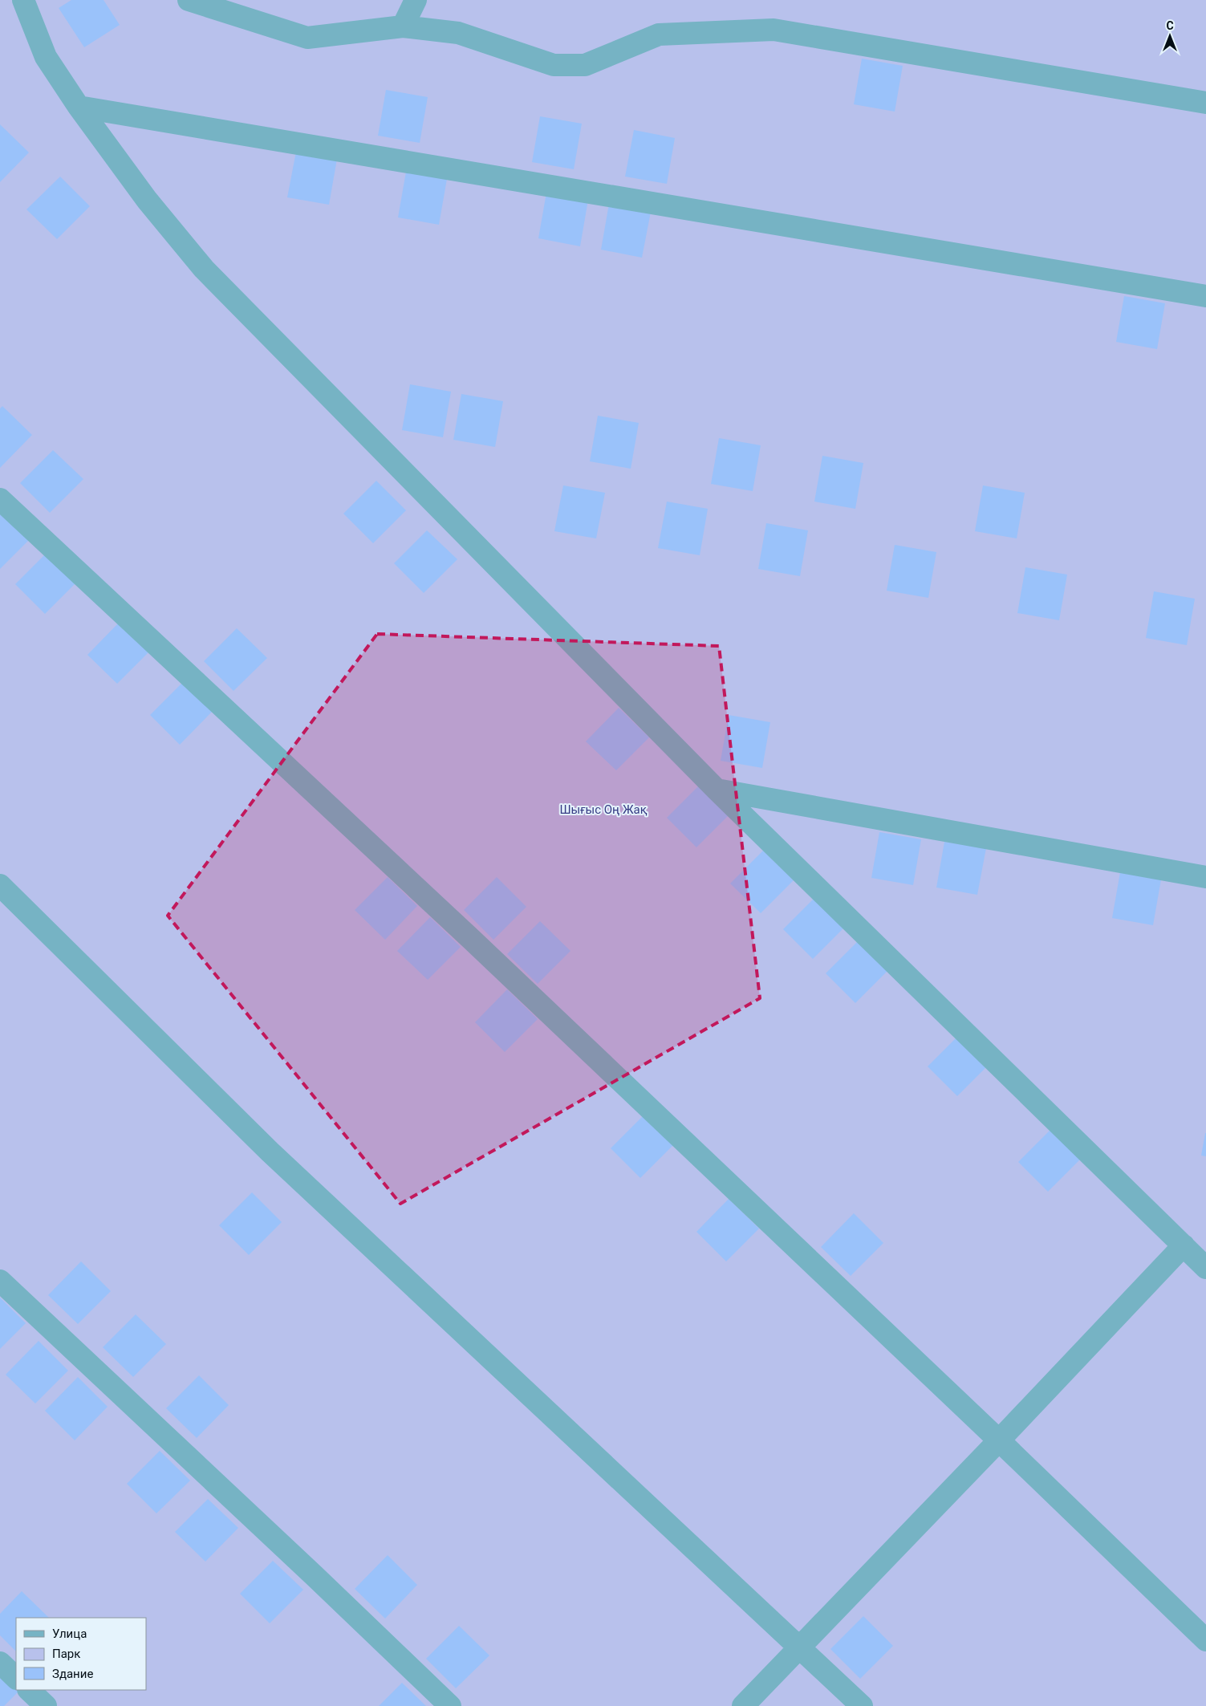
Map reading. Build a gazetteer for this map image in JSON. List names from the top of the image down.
{
  "parks": ["Шығыс Оң Жақ"],
  "legend": ["Улица", "Парк", "Здание"],
  "north": "top"
}
